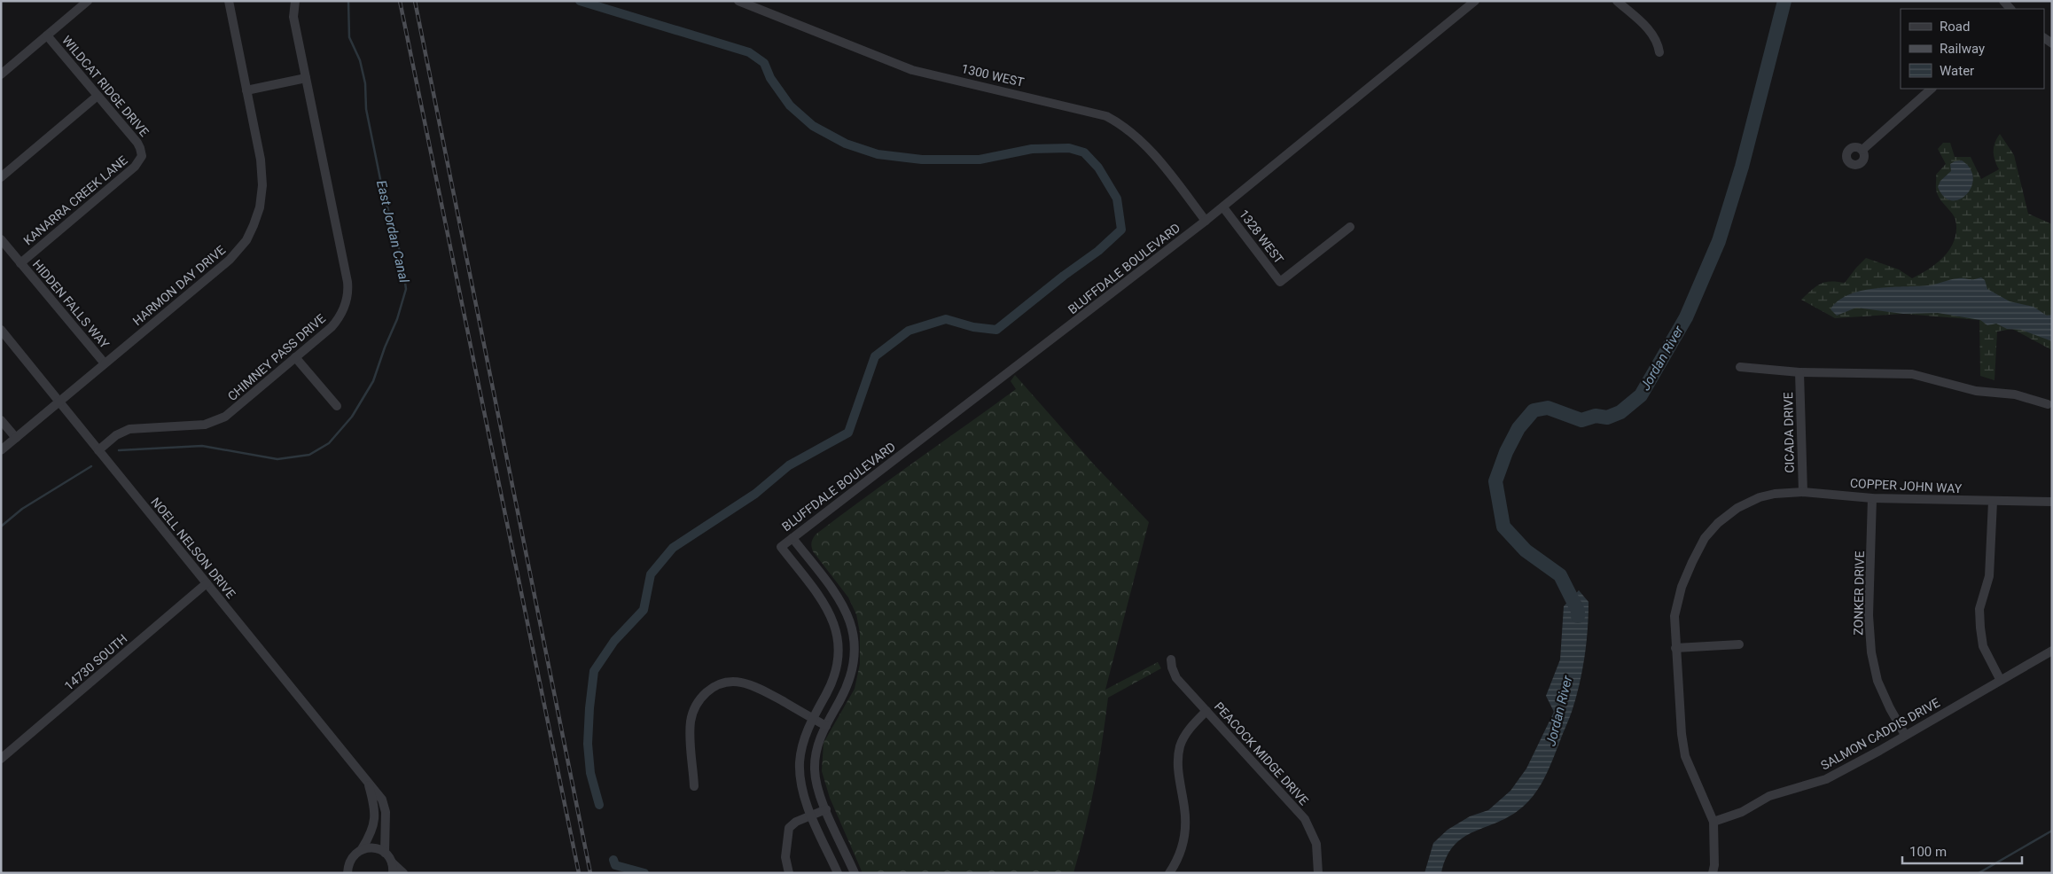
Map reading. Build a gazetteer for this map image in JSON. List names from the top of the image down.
{
  "streets": {
    "street": [
      "1300 WEST",
      "WILDCAT RIDGE DRIVE",
      "KANARRA CREEK LANE",
      "1328 WEST",
      "BLUFFDALE BOULEVARD",
      "HARMON DAY DRIVE",
      "HIDDEN FALLS WAY",
      "CHIMNEY PASS DRIVE",
      "CICADA DRIVE",
      "COPPER JOHN WAY",
      "NOELL NELSON DRIVE",
      "ZONKER DRIVE",
      "14730 SOUTH",
      "SALMON CADDIS DRIVE",
      "PEACOCK MIDGE DRIVE"
    ]
  },
  "crossings": [
    ["1300 WEST", "BLUFFDALE BOULEVARD"],
    ["WILDCAT RIDGE DRIVE", "KANARRA CREEK LANE"],
    ["KANARRA CREEK LANE", "HIDDEN FALLS WAY"],
    ["1328 WEST", "BLUFFDALE BOULEVARD"],
    ["HARMON DAY DRIVE", "HIDDEN FALLS WAY"],
    ["HARMON DAY DRIVE", "NOELL NELSON DRIVE"],
    ["CHIMNEY PASS DRIVE", "NOELL NELSON DRIVE"],
    ["CICADA DRIVE", "COPPER JOHN WAY"],
    ["COPPER JOHN WAY", "ZONKER DRIVE"],
    ["COPPER JOHN WAY", "SALMON CADDIS DRIVE"],
    ["NOELL NELSON DRIVE", "14730 SOUTH"],
    ["ZONKER DRIVE", "SALMON CADDIS DRIVE"]
  ],
  "water": ["East Jordan Canal", "Jordan River"],
  "legend": ["Road", "Railway", "Water"],
  "scale_bar": "100 m"
}
